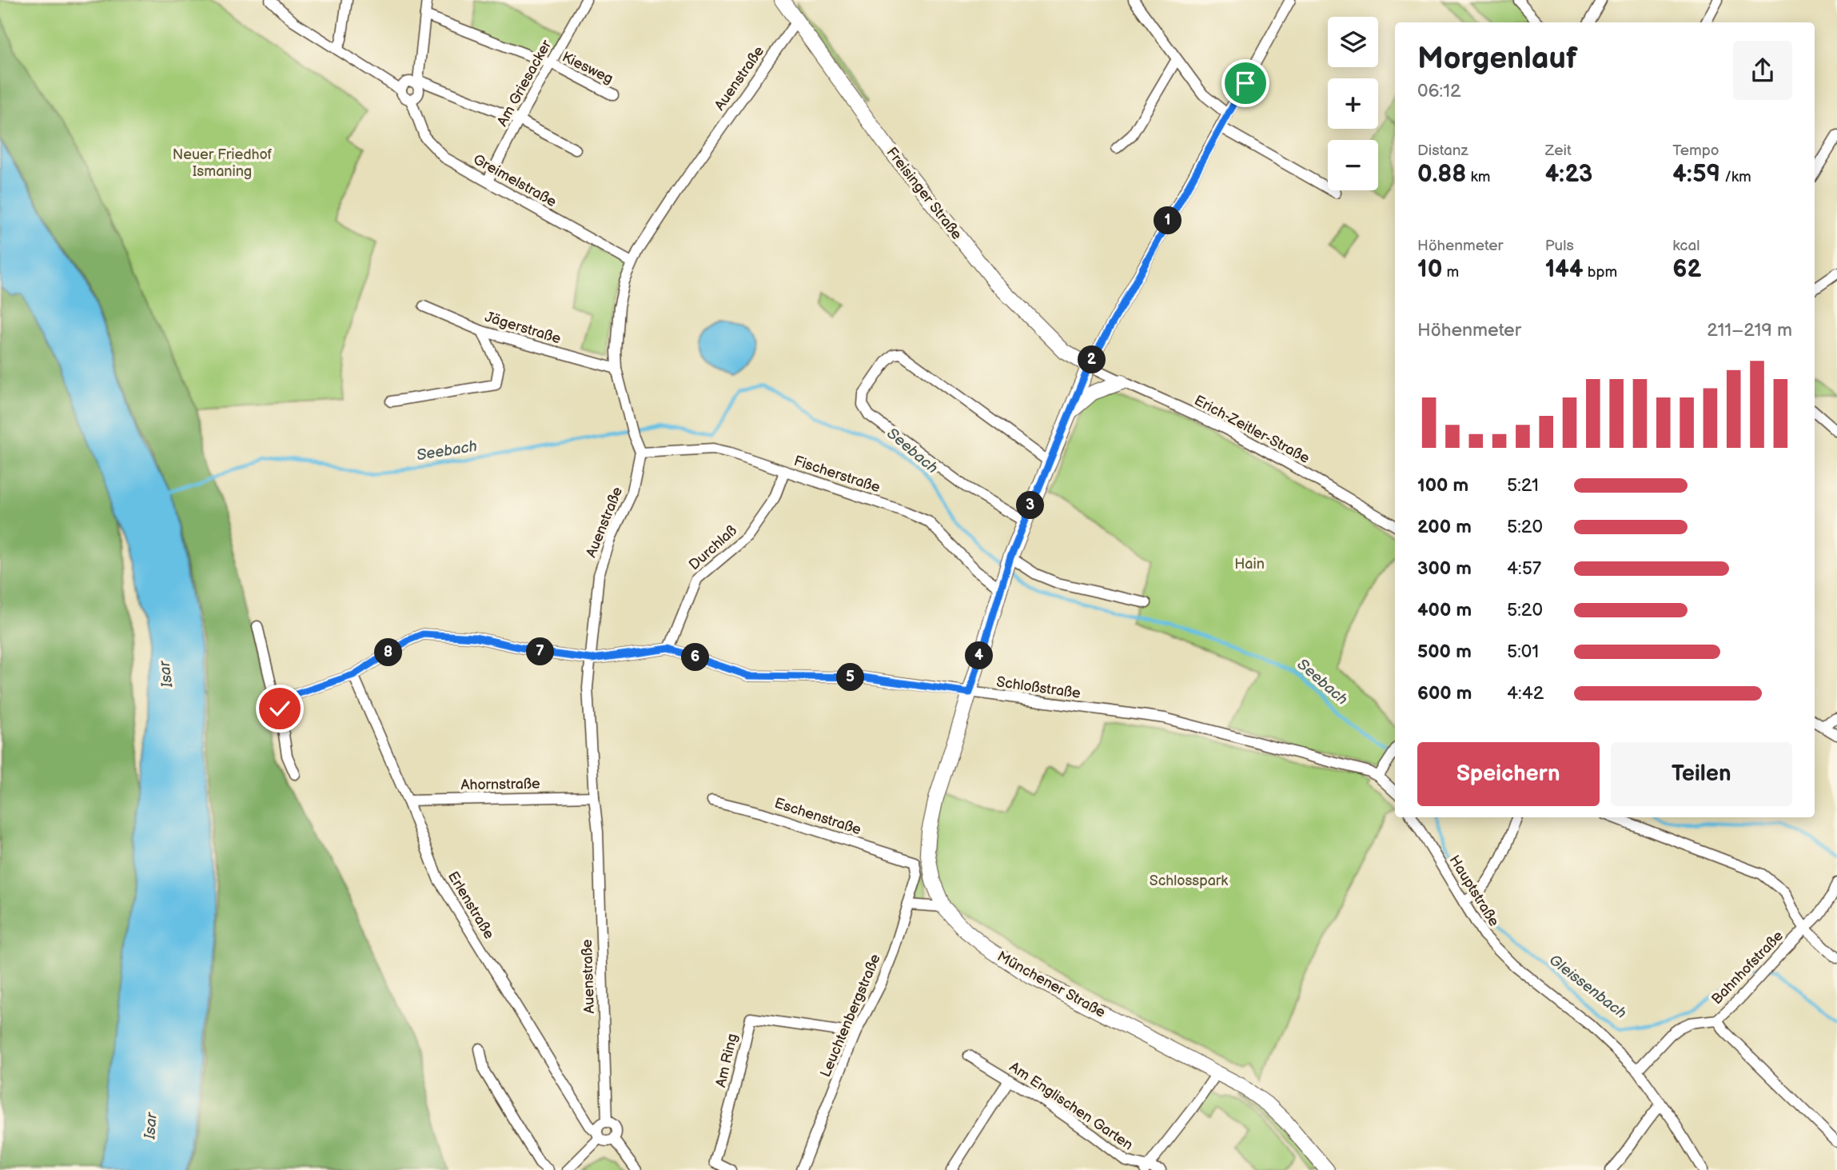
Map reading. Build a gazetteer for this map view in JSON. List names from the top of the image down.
{
  "streets": {
    "main road": ["Freisinger Straße", "Münchener Straße"],
    "street": [
      "Kiesweg",
      "Auenstraße",
      "Am Griesacker",
      "Greimelstraße",
      "Jägerstraße",
      "Erich-Zeitler-Straße",
      "Fischerstraße",
      "Durchlaß",
      "Schloßstraße",
      "Ahornstraße",
      "Eschenstraße",
      "Hauptstraße",
      "Erlenstraße",
      "Bahnhofstraße",
      "Leuchtenbergstraße",
      "Am Ring",
      "Am Englischen Garten"
    ]
  },
  "crossings": [
    ["Kiesweg", "Am Griesacker"],
    ["Auenstraße", "Greimelstraße"],
    ["Auenstraße", "Freisinger Straße"],
    ["Auenstraße", "Jägerstraße"],
    ["Auenstraße", "Fischerstraße"],
    ["Auenstraße", "Schloßstraße"],
    ["Auenstraße", "Ahornstraße"],
    ["Auenstraße", "Erlenstraße"],
    ["Am Griesacker", "Greimelstraße"],
    ["Freisinger Straße", "Erich-Zeitler-Straße"],
    ["Freisinger Straße", "Münchener Straße"],
    ["Erich-Zeitler-Straße", "Münchener Straße"],
    ["Fischerstraße", "Durchlaß"],
    ["Fischerstraße", "Münchener Straße"],
    ["Durchlaß", "Schloßstraße"],
    ["Schloßstraße", "Erlenstraße"],
    ["Schloßstraße", "Münchener Straße"],
    ["Ahornstraße", "Erlenstraße"],
    ["Hauptstraße", "Bahnhofstraße"],
    ["Leuchtenbergstraße", "Am Ring"]
  ],
  "water": ["Seebach", "Isar", "Gleissenbach"],
  "parks": ["Neuer Friedhof Ismaning", "Hain", "Schlosspark"],
  "page": {
    "map_buttons": ["+", "−"],
    "heading": ["Morgenlauf", "06:12"],
    "stats": [
      ["Distanz", "0.88 km"],
      ["Zeit", "4:23"],
      ["Tempo", "4:59 /km"],
      ["Höhenmeter", "10 m"],
      ["Puls", "144 bpm"],
      ["kcal", "62"]
    ],
    "pins": [
      "1",
      "2",
      "3",
      "7",
      "8",
      "4",
      "6",
      "5"
    ],
    "chart": ["Höhenmeter", "211–219 m"],
    "list": [
      {
        "name": "100 m",
        "note": "5:21"
      },
      {
        "name": "200 m",
        "note": "5:20"
      },
      {
        "name": "300 m",
        "note": "4:57"
      },
      {
        "name": "400 m",
        "note": "5:20"
      },
      {
        "name": "500 m",
        "note": "5:01"
      },
      {
        "name": "600 m",
        "note": "4:42"
      }
    ],
    "buttons": ["Speichern", "Teilen"]
  }
}
